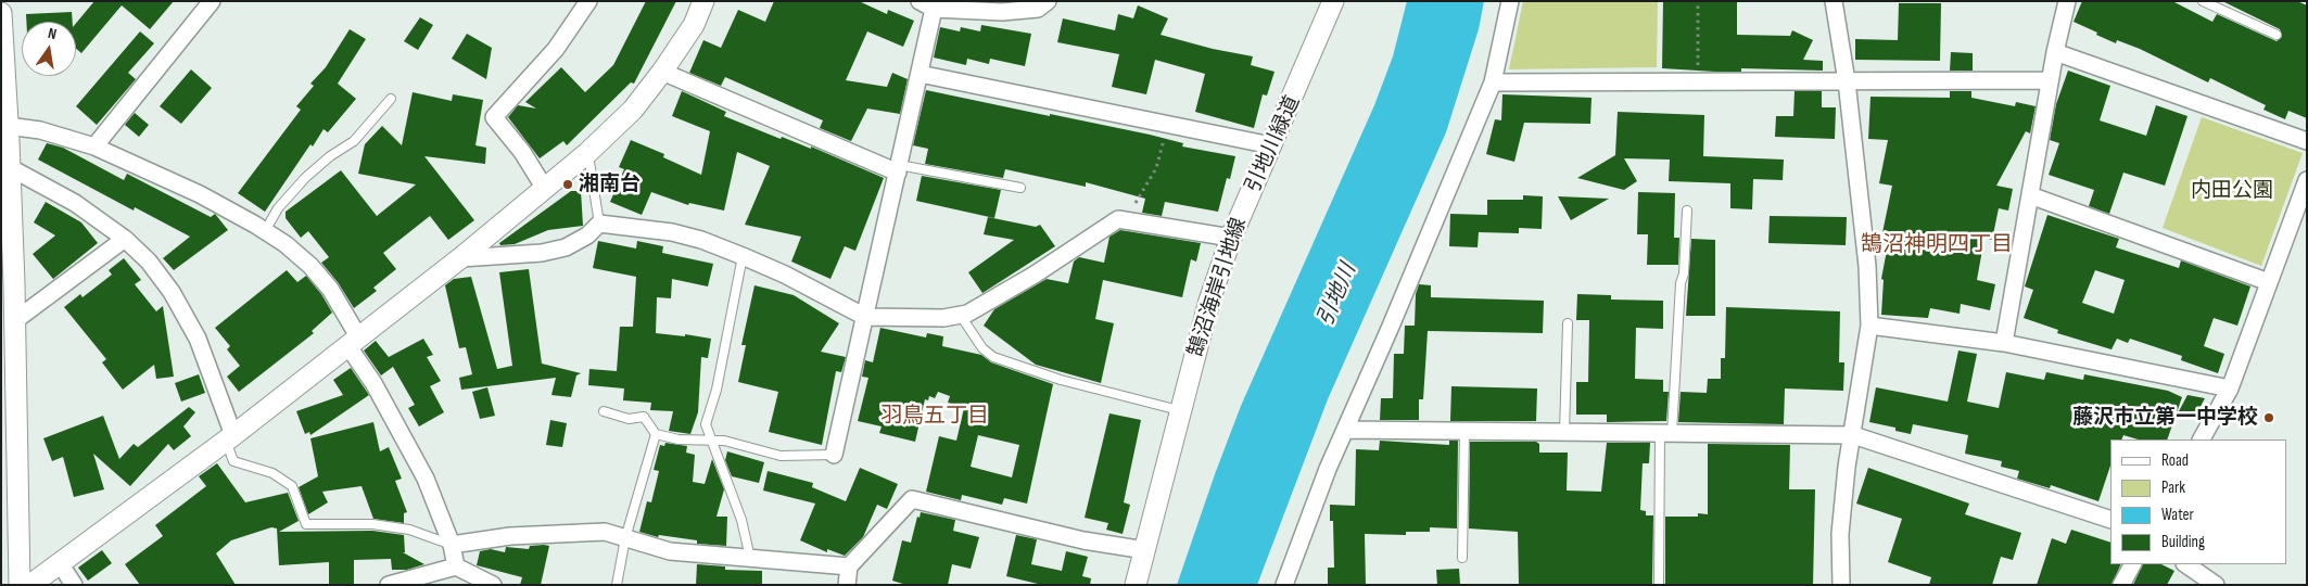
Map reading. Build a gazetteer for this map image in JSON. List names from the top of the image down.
{
  "streets": {
    "street": ["鵠沼海岸引地線"]
  },
  "districts": ["鵠沼神明四丁目", "羽鳥五丁目"],
  "water": ["引地川"],
  "parks": ["内田公園"],
  "places": ["湘南台", "藤沢市立第一中学校"],
  "legend": [
    "Road",
    "Park",
    "Water",
    "Building"
  ],
  "north": "top"
}
